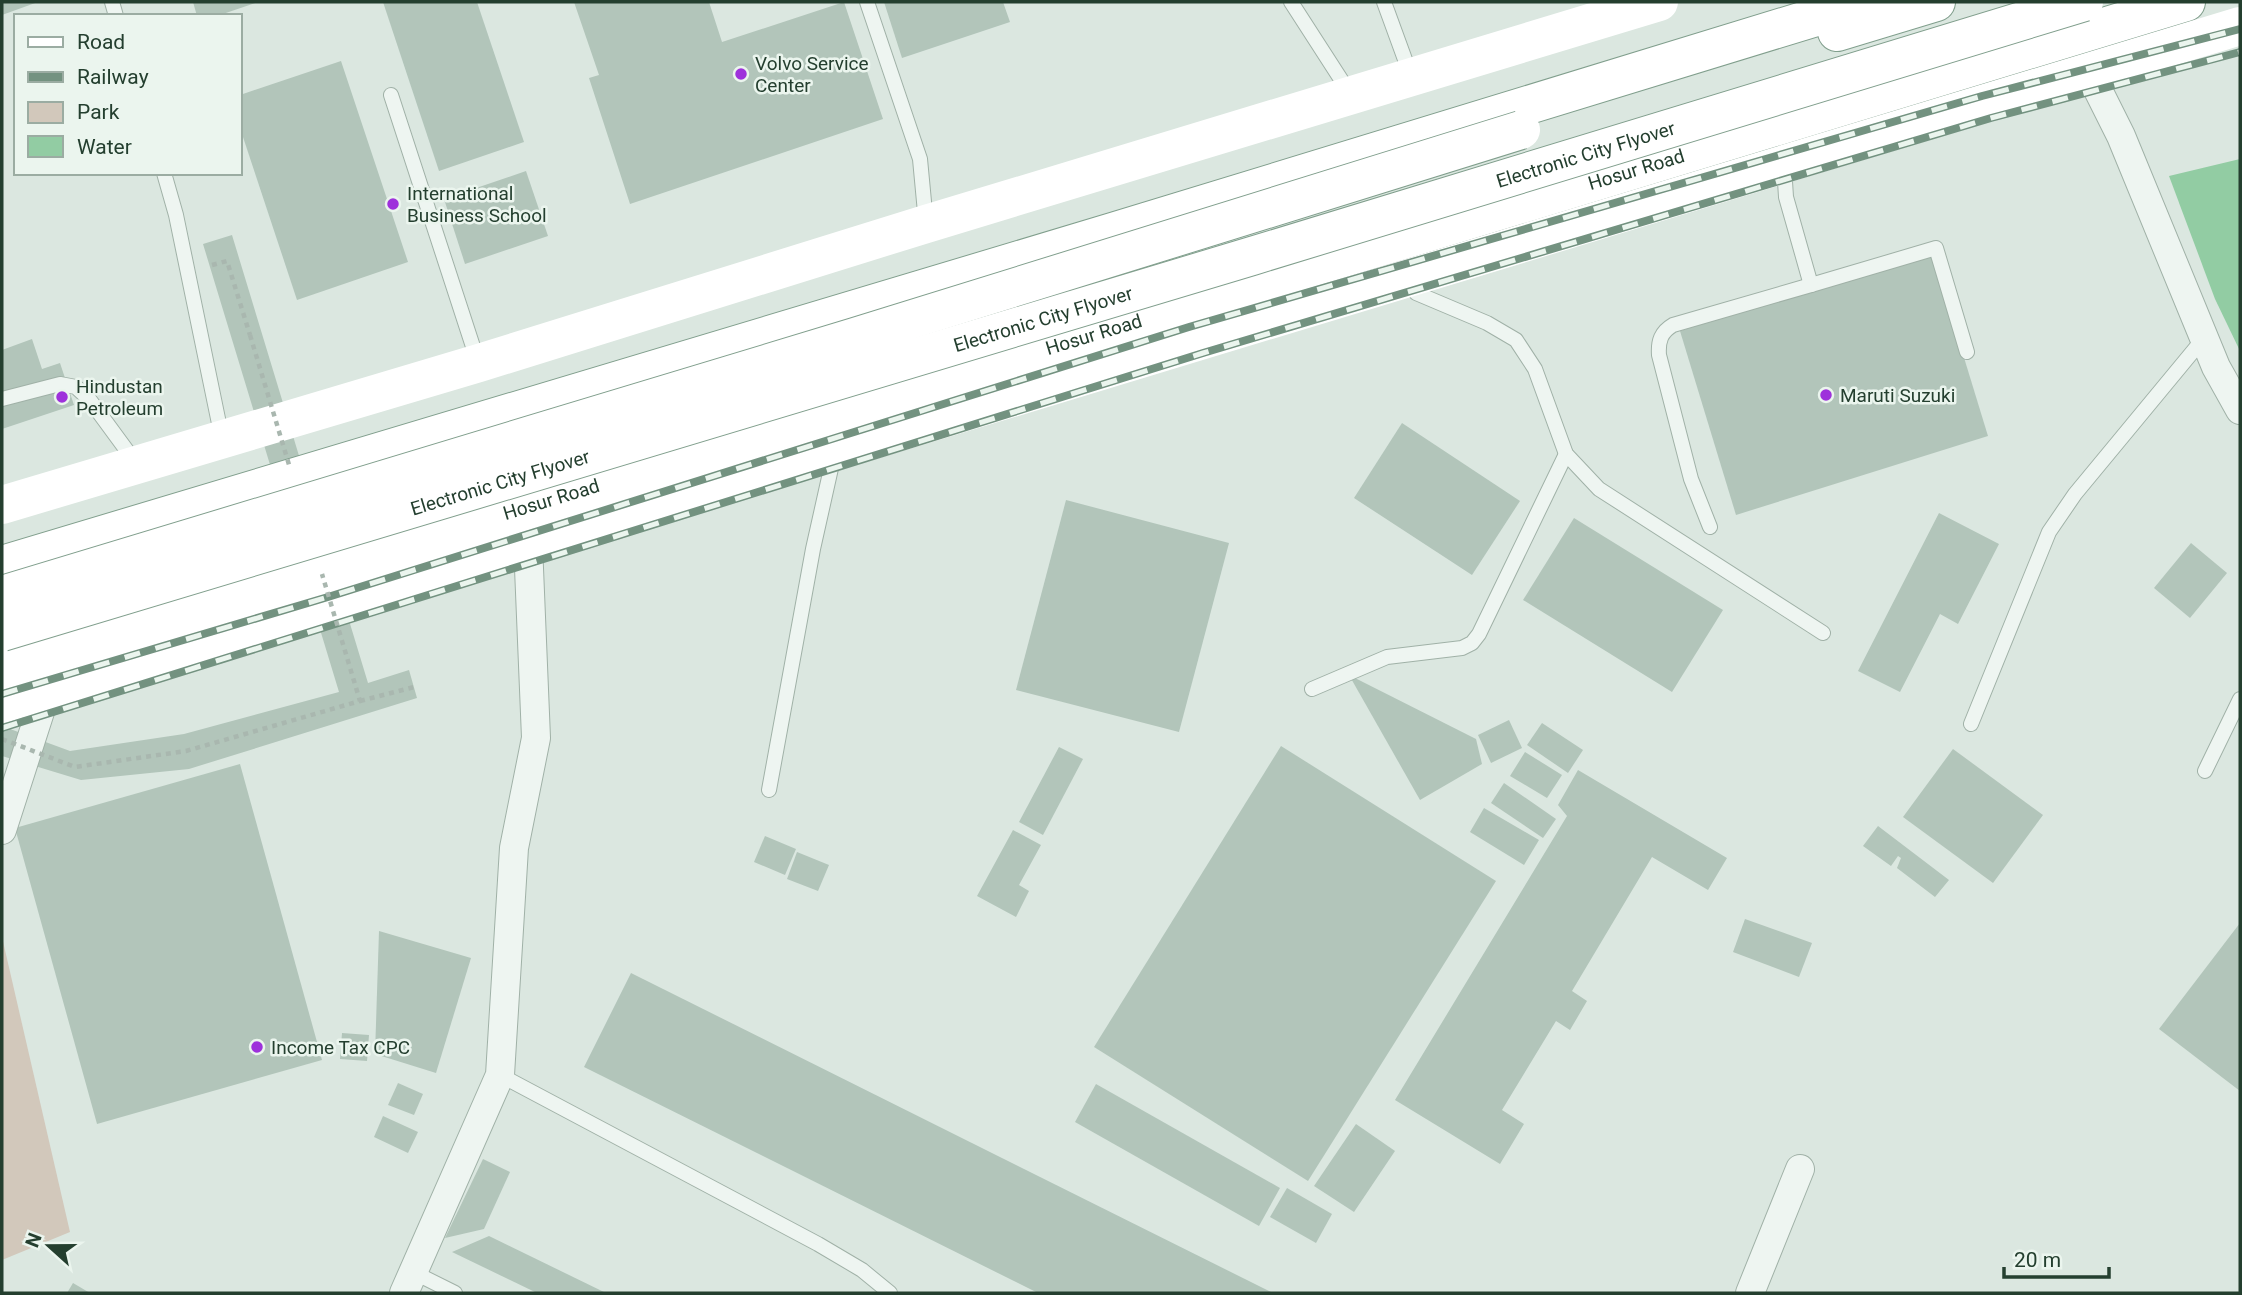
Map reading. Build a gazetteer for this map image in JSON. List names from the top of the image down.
{
  "streets": {
    "main road": ["Electronic City Flyover", "Hosur Road"]
  },
  "places": [
    "Volvo Service Center",
    "International Business School",
    "Maruti Suzuki",
    "Hindustan Petroleum",
    "Income Tax CPC"
  ],
  "legend": [
    "Road",
    "Railway",
    "Park",
    "Water"
  ],
  "scale_bar": "20 m",
  "north": "left"
}
